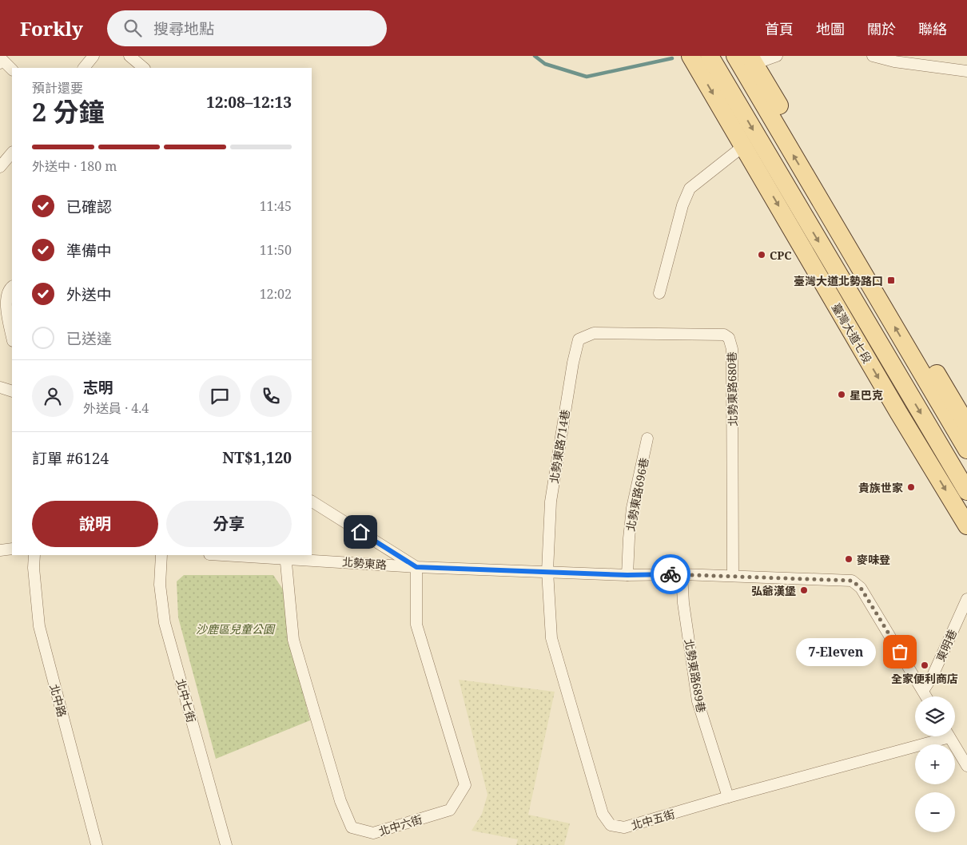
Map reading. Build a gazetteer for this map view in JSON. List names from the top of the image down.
{
  "streets": {
    "main road": ["臺灣大道七段"],
    "street": [
      "北勢東路680巷",
      "北勢東路714巷",
      "北勢東路696巷",
      "北勢東路",
      "東明巷",
      "北勢東路689巷",
      "北中路",
      "北中七街",
      "北中五街",
      "北中六街"
    ]
  },
  "crossings": [
    ["北勢東路680巷", "北勢東路714巷"],
    ["北勢東路680巷", "北勢東路"],
    ["北勢東路714巷", "北勢東路"],
    ["北勢東路714巷", "北中五街"],
    ["北勢東路696巷", "北勢東路"],
    ["北勢東路", "東明巷"],
    ["北勢東路", "北勢東路689巷"],
    ["北勢東路", "北中五街"],
    ["北勢東路", "北中六街"],
    ["北勢東路689巷", "北中五街"]
  ],
  "parks": ["沙鹿區兒童公園"],
  "places": {
    "other": [
      "CPC",
      "星巴克",
      "貴族世家",
      "麥味登",
      "弘爺漢堡",
      "7-Eleven",
      "全家便利商店"
    ],
    "transit": ["臺灣大道北勢路口"]
  },
  "page": {
    "header": "Forkly",
    "search": "搜尋地點",
    "nav": [
      "首頁",
      "地圖",
      "關於",
      "聯絡"
    ],
    "heading": ["2 分鐘", "預計還要", "12:08–12:13"],
    "panel": [
      "志明",
      "外送員 · 4.4",
      "訂單 #6124",
      "NT$1,120"
    ],
    "bar": "外送中 · 180 m",
    "list": [
      ["已確認", "11:45"],
      ["準備中", "11:50"],
      ["外送中", "12:02"],
      "已送達"
    ],
    "buttons": ["說明", "分享"],
    "bubble": "7-Eleven",
    "map_buttons": ["+", "−"]
  }
}
